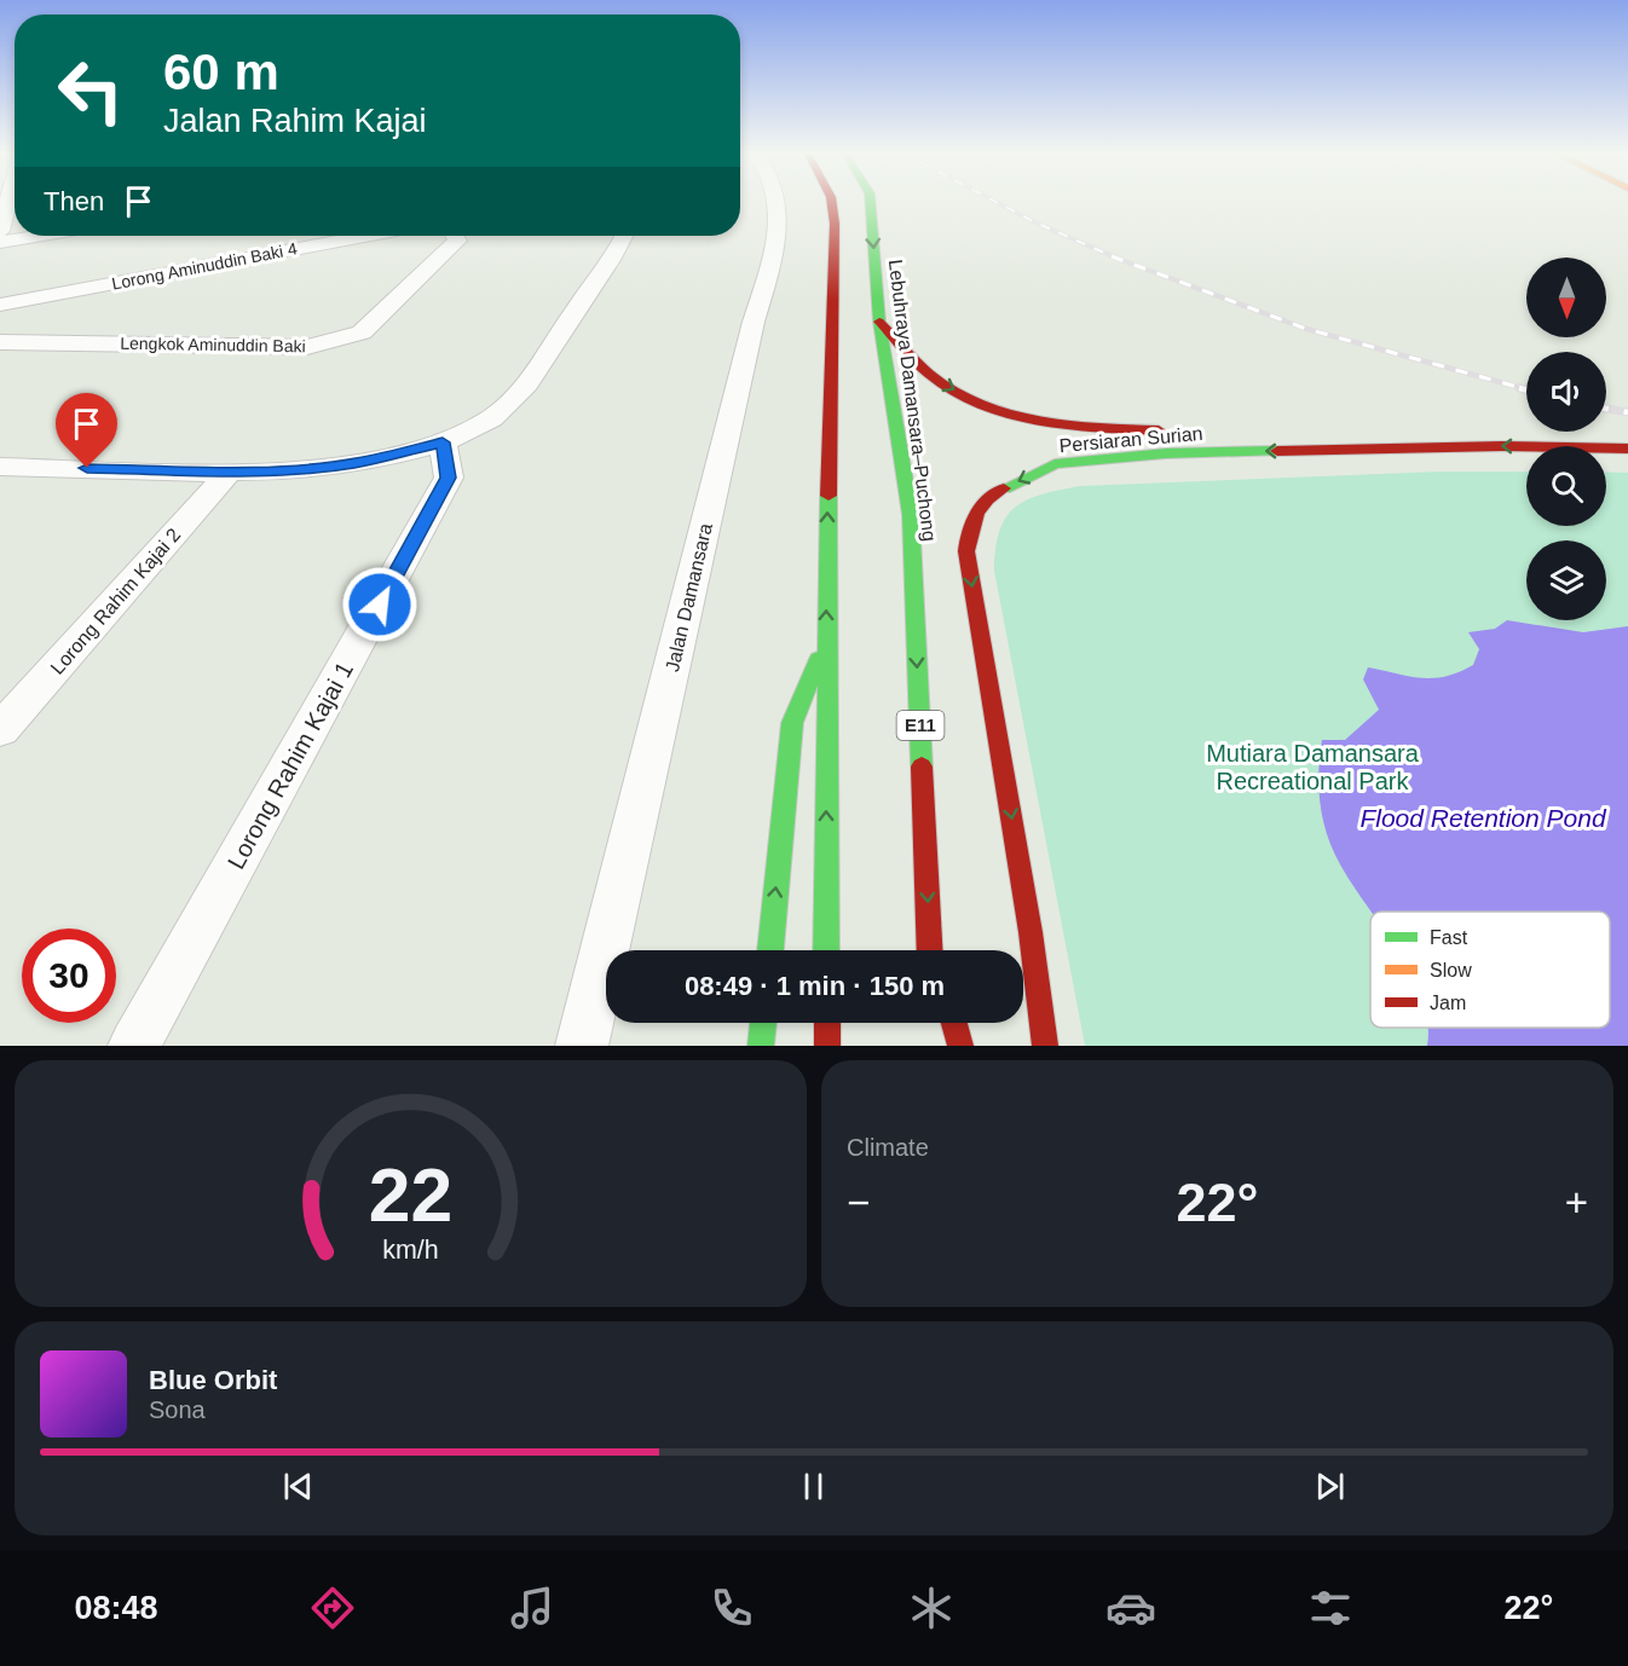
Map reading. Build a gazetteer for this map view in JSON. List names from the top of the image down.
{
  "streets": {
    "main road": ["Lebuhraya Damansara–Puchong", "Persiaran Surian", "E11"],
    "street": [
      "Lorong Aminuddin Baki 4",
      "Lengkok Aminuddin Baki",
      "Jalan Damansara",
      "Lorong Rahim Kajai 2",
      "Lorong Rahim Kajai 1"
    ]
  },
  "water": ["Flood Retention Pond"],
  "parks": ["Mutiara Damansara Recreational Park"],
  "legend": ["Fast", "Slow", "Jam"],
  "north": "bottom",
  "page": {
    "turn": ["60 m", "Jalan Rahim Kajai"],
    "then": "Then",
    "limit": "30",
    "trip": "08:49 · 1 min · 150 m",
    "tile": "Climate",
    "heat": ["−", "22°", "+"],
    "song": ["Blue Orbit", "Sona"],
    "tabs": ["08:48", "22°"],
    "gauge": ["22", "km/h"]
  }
}
